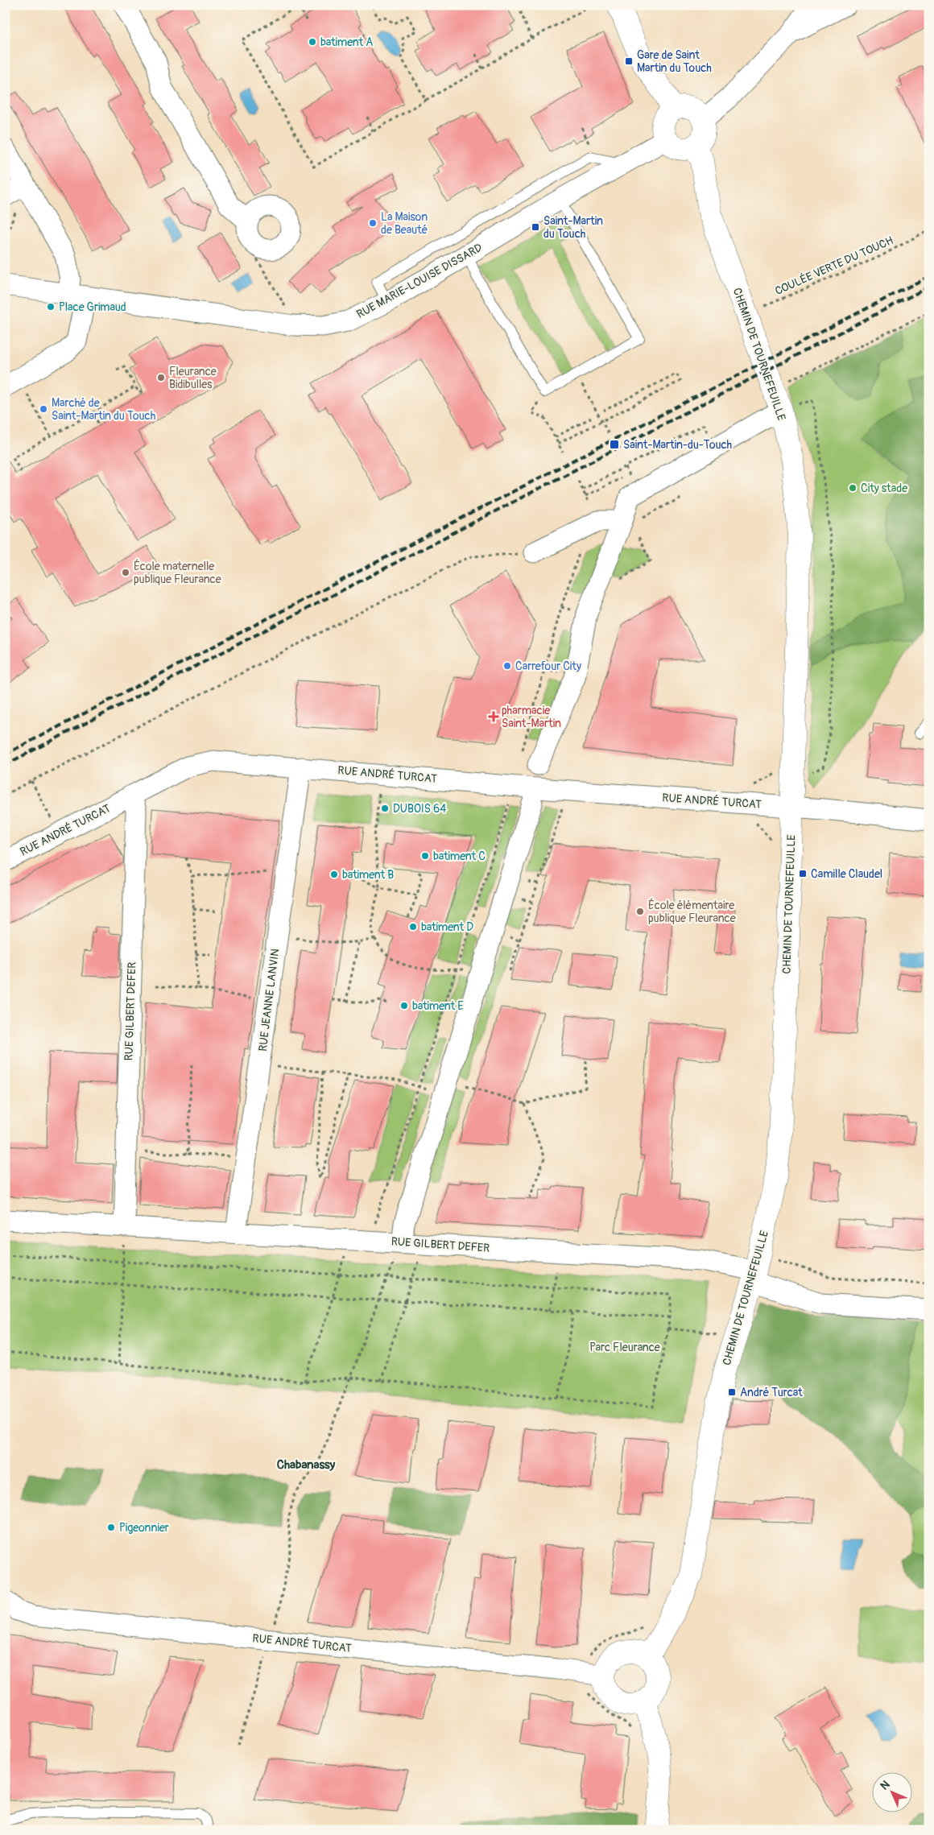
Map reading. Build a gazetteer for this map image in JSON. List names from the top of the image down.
{
  "streets": {
    "street": [
      "RUE MARIE-LOUISE DISSARD",
      "CHEMIN DE TOURNEFEUILLE",
      "RUE ANDRÉ TURCAT",
      "RUE JEANNE LANVIN",
      "RUE GILBERT DEFER"
    ],
    "path": ["COULÉE VERTE DU TOUCH"]
  },
  "crossings": [
    ["COULÉE VERTE DU TOUCH", "CHEMIN DE TOURNEFEUILLE"],
    ["RUE MARIE-LOUISE DISSARD", "CHEMIN DE TOURNEFEUILLE"],
    ["CHEMIN DE TOURNEFEUILLE", "RUE ANDRÉ TURCAT"],
    ["CHEMIN DE TOURNEFEUILLE", "RUE GILBERT DEFER"],
    ["RUE ANDRÉ TURCAT", "RUE JEANNE LANVIN"],
    ["RUE ANDRÉ TURCAT", "RUE GILBERT DEFER"],
    ["RUE JEANNE LANVIN", "RUE GILBERT DEFER"]
  ],
  "districts": ["Chabanassy"],
  "parks": ["Parc Fleurance"],
  "places": {
    "other": [
      "batiment A",
      "La Maison de Beauté",
      "Place Grimaud",
      "Fleurance Bidibulles",
      "Marché de Saint-Martin du Touch",
      "City stade",
      "École maternelle publique Fleurance",
      "Carrefour City",
      "DUBOIS 64",
      "batiment C",
      "batiment B",
      "École élémentaire publique Fleurance",
      "batiment D",
      "batiment E",
      "Pigeonnier"
    ],
    "transit": [
      "Gare de Saint Martin du Touch",
      "Saint-Martin du Touch",
      "Saint-Martin-du-Touch",
      "Camille Claudel",
      "André Turcat"
    ],
    "health": ["pharmacie Saint-Martin"]
  },
  "north": "top left"
}
